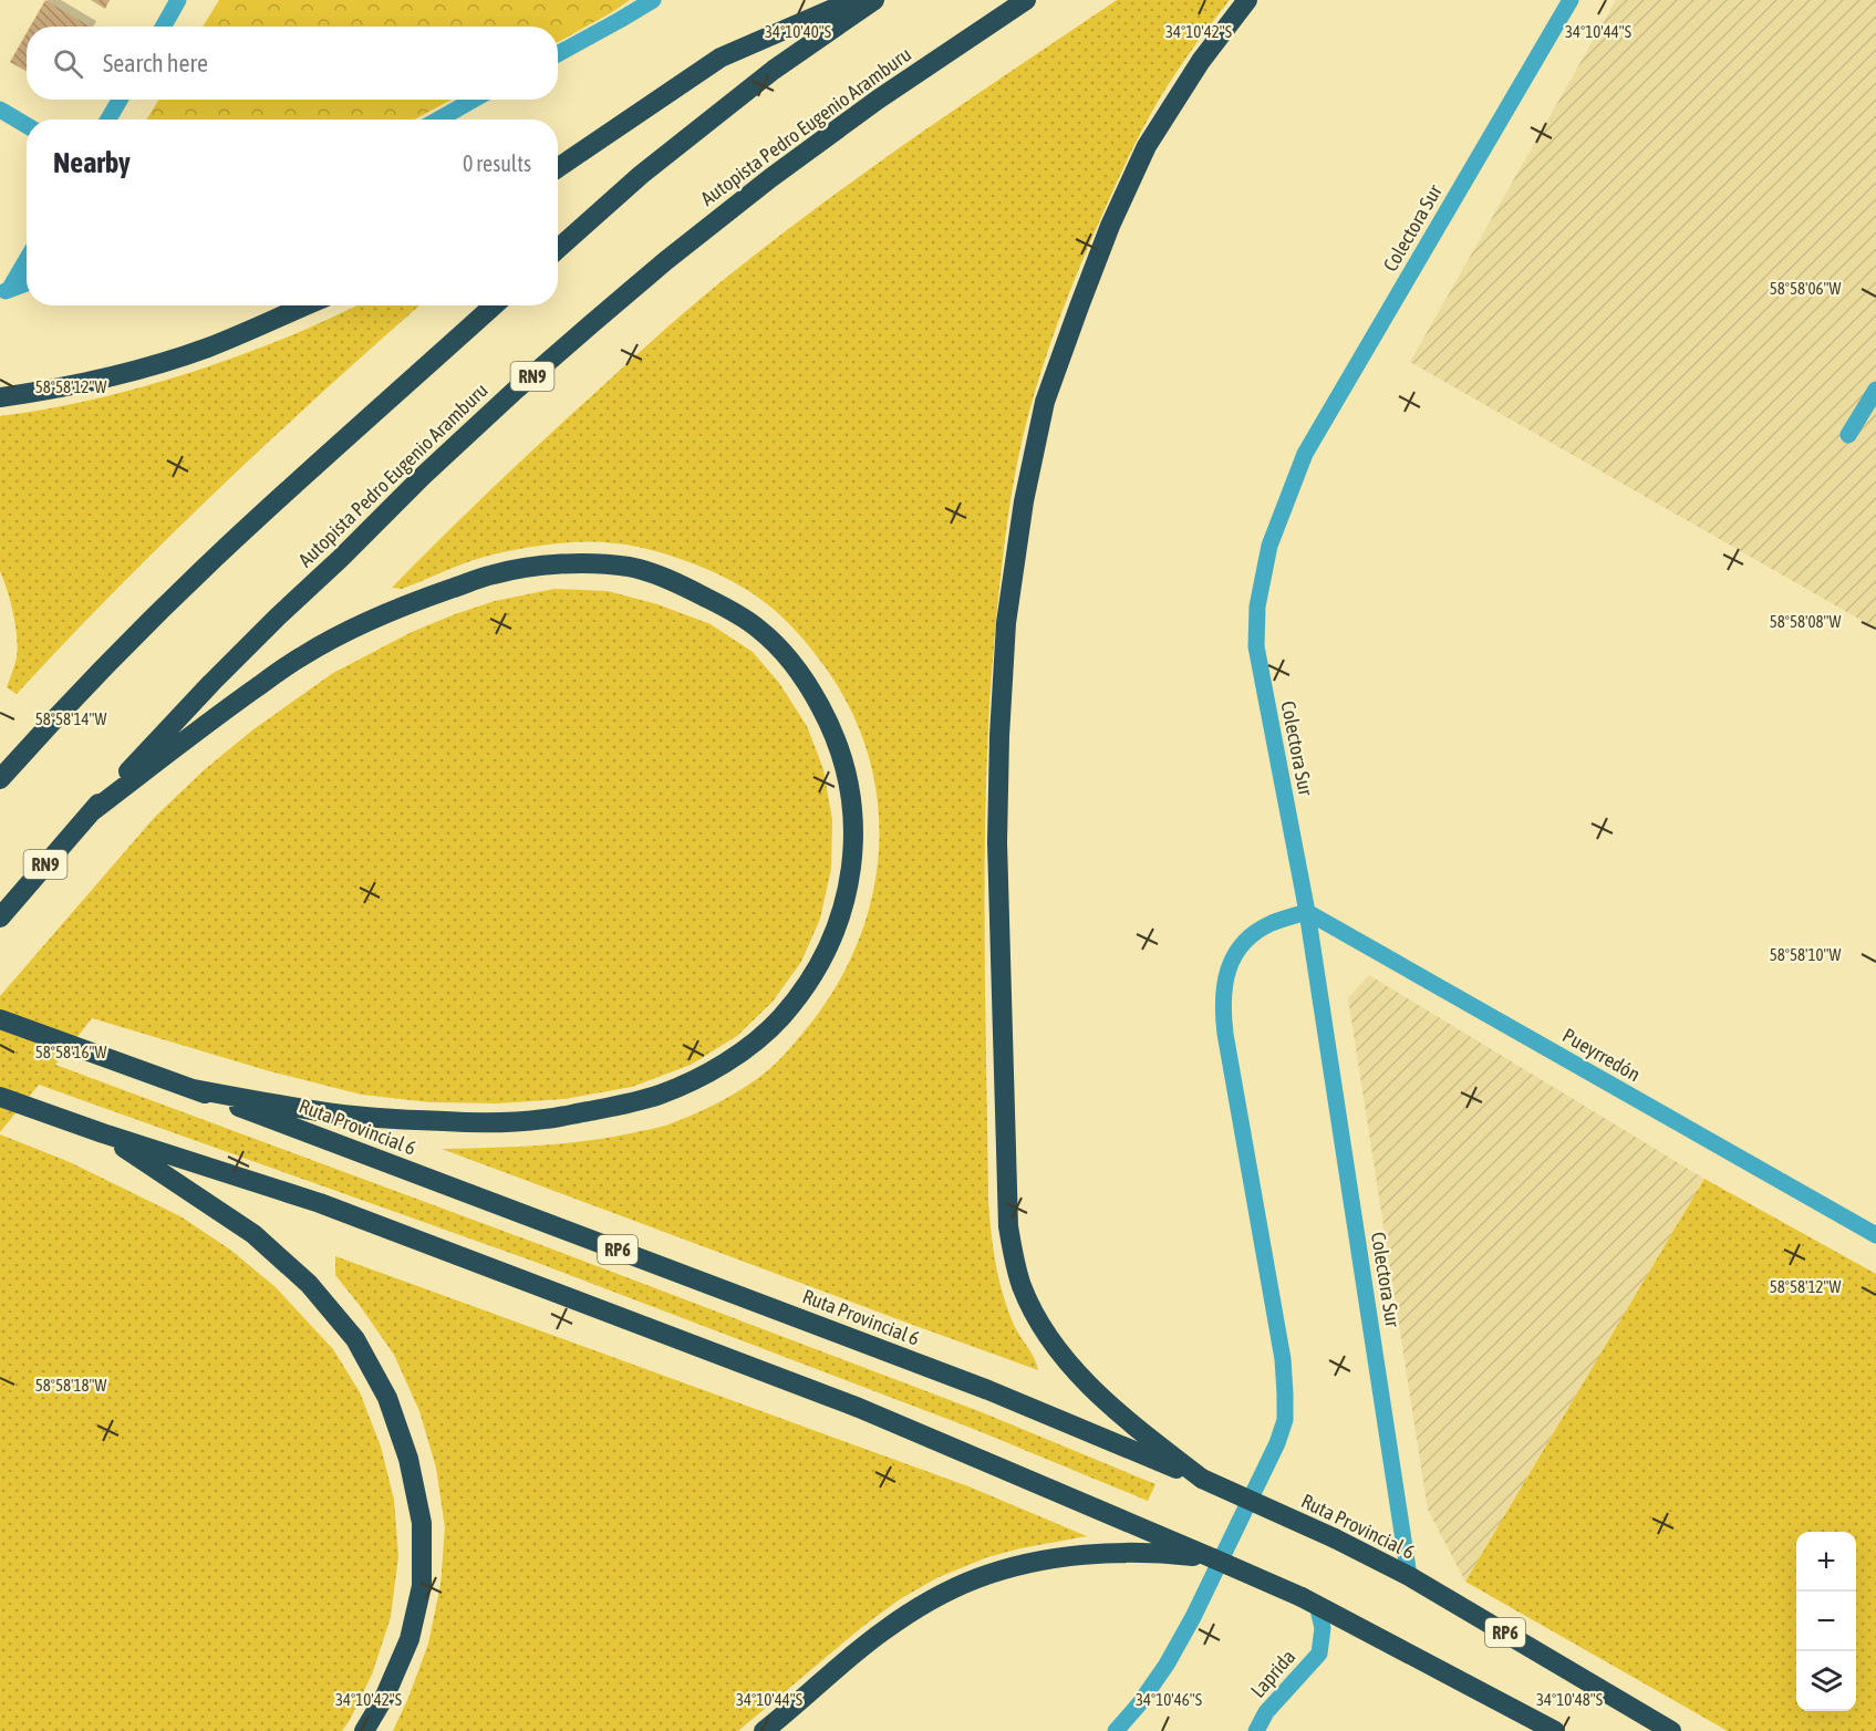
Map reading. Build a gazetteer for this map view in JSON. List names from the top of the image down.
{
  "streets": {
    "highway": [
      "Autopista Pedro Eugenio Aramburu",
      "RN9",
      "Ruta Provincial 6",
      "RP6"
    ],
    "street": ["Colectora Sur", "Pueyrredón", "Laprida"]
  },
  "crossings": [
    ["Colectora Sur", "Pueyrredón"],
    ["Colectora Sur", "Ruta Provincial 6"]
  ],
  "page": {
    "search": "Search here",
    "heading": ["Nearby", "0 results"],
    "map_buttons": ["+", "−"]
  },
  "coordinates": [
    "34°10'40\"S",
    "34°10'42\"S",
    "34°10'44\"S",
    "58°58'06\"W",
    "58°58'12\"W",
    "58°58'08\"W",
    "58°58'14\"W",
    "58°58'10\"W",
    "58°58'16\"W",
    "58°58'18\"W",
    "34°10'46\"S",
    "34°10'48\"S"
  ]
}
